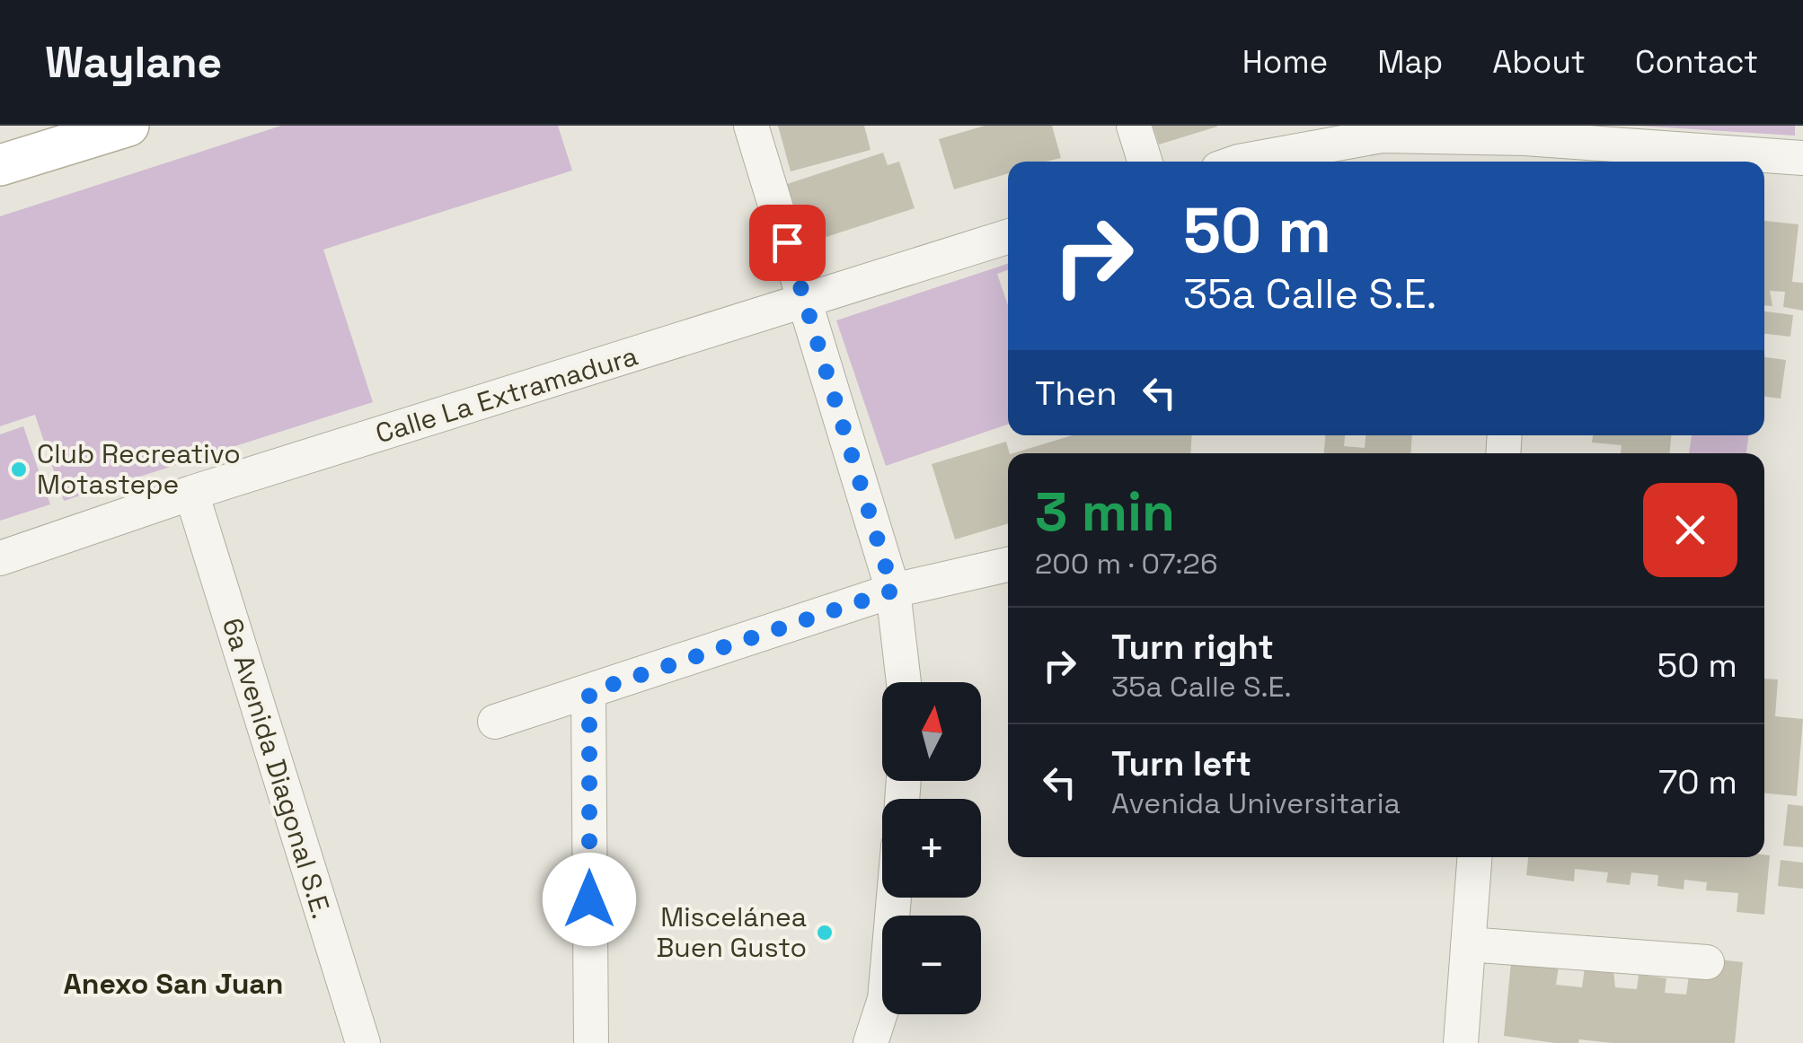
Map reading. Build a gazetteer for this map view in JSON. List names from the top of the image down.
{
  "streets": {
    "street": ["Calle La Extramadura", "6a Avenida Diagonal S.E."]
  },
  "crossings": [
    ["Calle La Extramadura", "6a Avenida Diagonal S.E."]
  ],
  "districts": ["Anexo San Juan"],
  "places": ["Club Recreativo Motastepe", "Miscelánea Buen Gusto"],
  "north": "top",
  "page": {
    "header": "Waylane",
    "nav": [
      "Home",
      "Map",
      "About",
      "Contact"
    ],
    "turn": ["50 m", "35a Calle S.E."],
    "then": "Then",
    "heading": ["3 min", "200 m · 07:26"],
    "list": [
      {
        "name": "Turn right",
        "note": "35a Calle S.E.",
        "value": "50 m"
      },
      {
        "name": "Turn left",
        "note": "Avenida Universitaria",
        "value": "70 m"
      }
    ],
    "map_buttons": ["+", "−"]
  }
}
